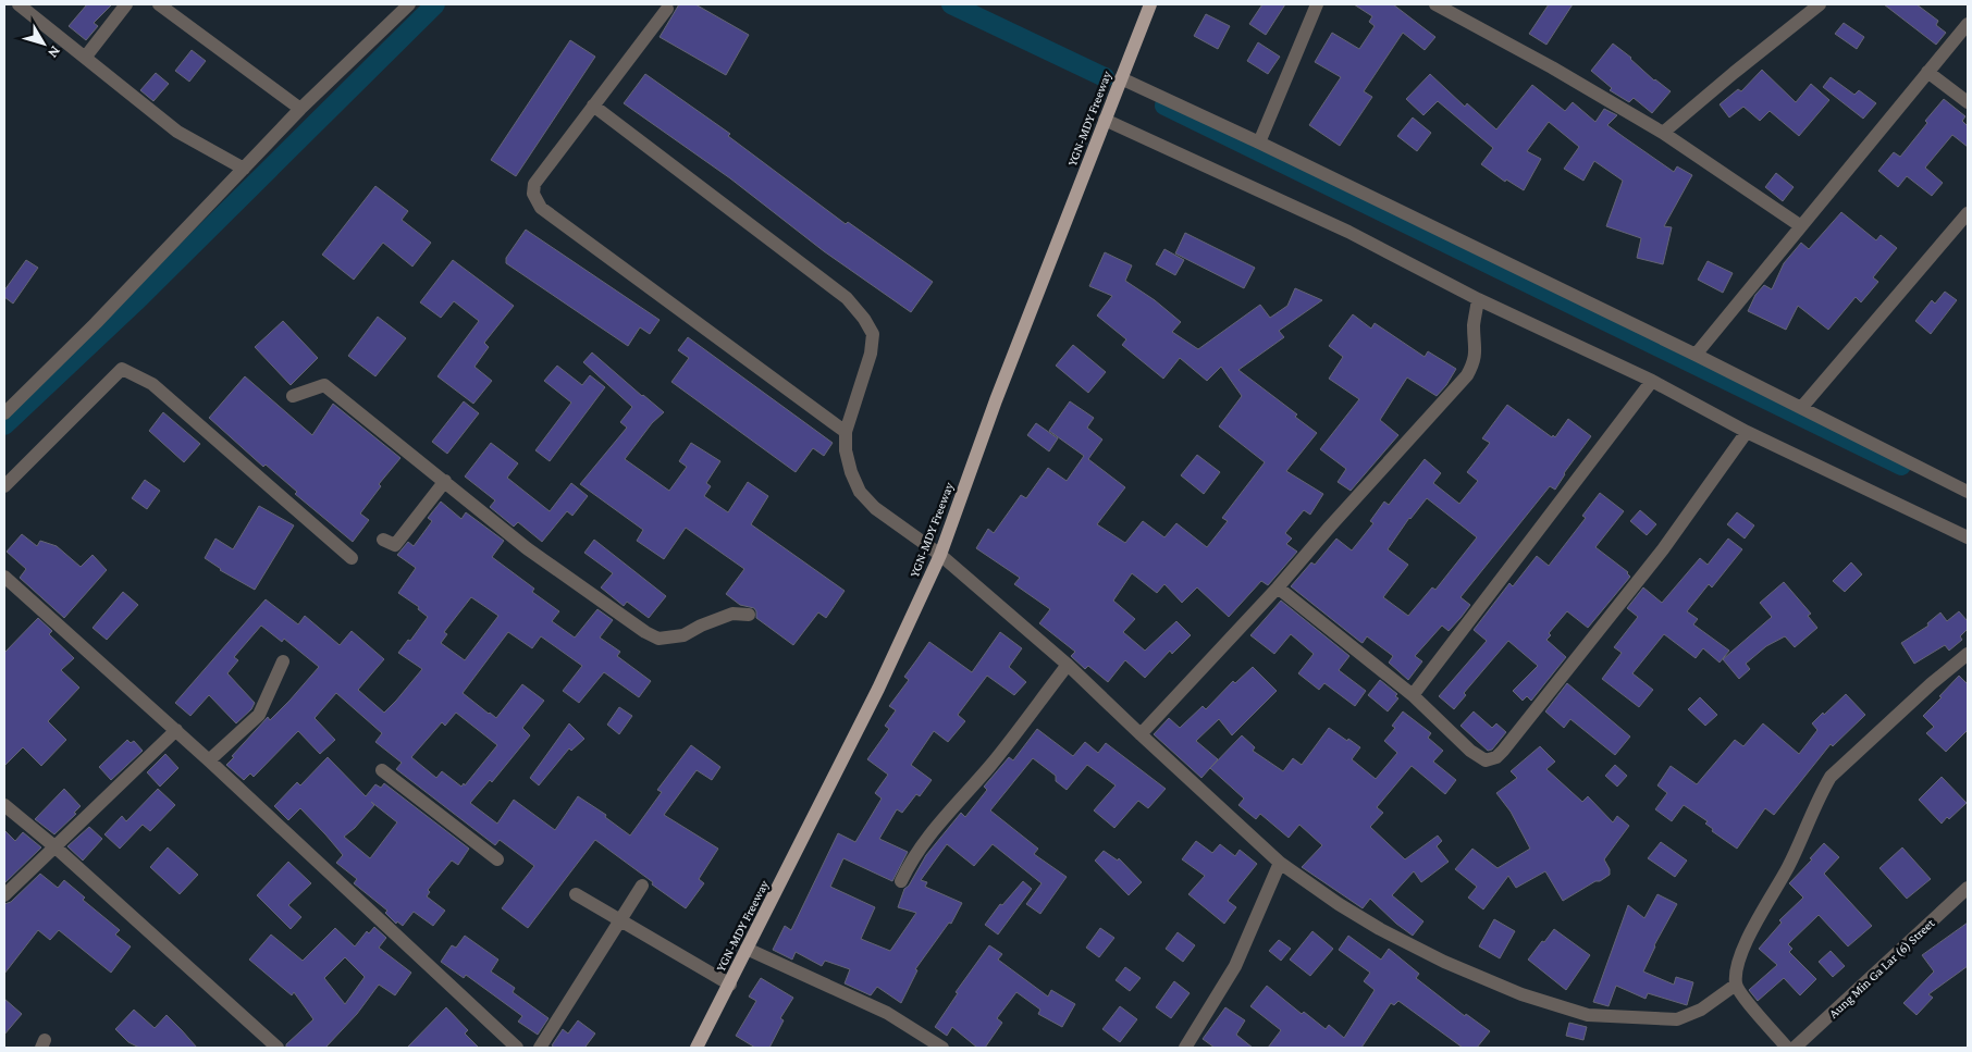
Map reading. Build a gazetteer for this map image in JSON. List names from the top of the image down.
{
  "streets": {
    "main road": ["YGN-MDY Freeway"],
    "street": ["Aung Min Ga Lar (6) Street"]
  },
  "north": "bottom right"
}
